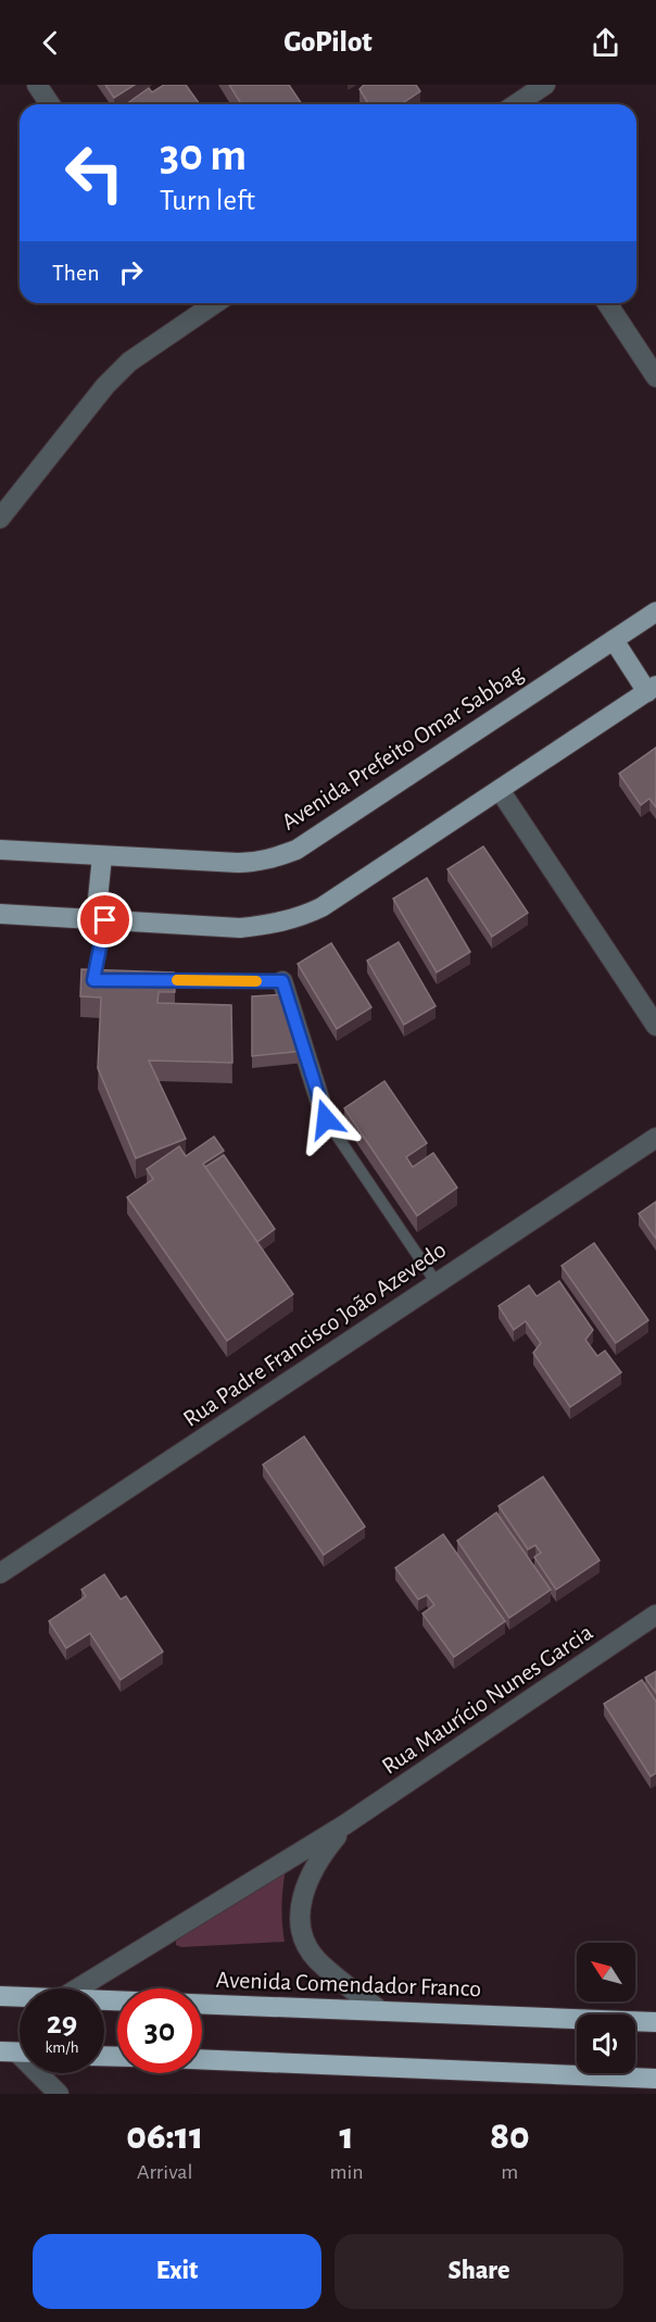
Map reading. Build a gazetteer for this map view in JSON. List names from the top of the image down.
{
  "streets": {
    "highway": ["Avenida Comendador Franco"],
    "main road": ["Avenida Prefeito Omar Sabbag"],
    "street": ["Rua Padre Francisco João Azevedo", "Rua Maurício Nunes Garcia"]
  },
  "crossings": [
    ["Rua Maurício Nunes Garcia", "Avenida Comendador Franco"]
  ],
  "north": "top left",
  "page": {
    "header": "GoPilot",
    "turn": ["30 m", "Turn left"],
    "then": "Then",
    "speed": "29 km/h",
    "limit": "30",
    "eta": [
      "06:11",
      "Arrival",
      "1",
      "min",
      "80",
      "m"
    ],
    "buttons": ["Exit", "Share"]
  }
}
